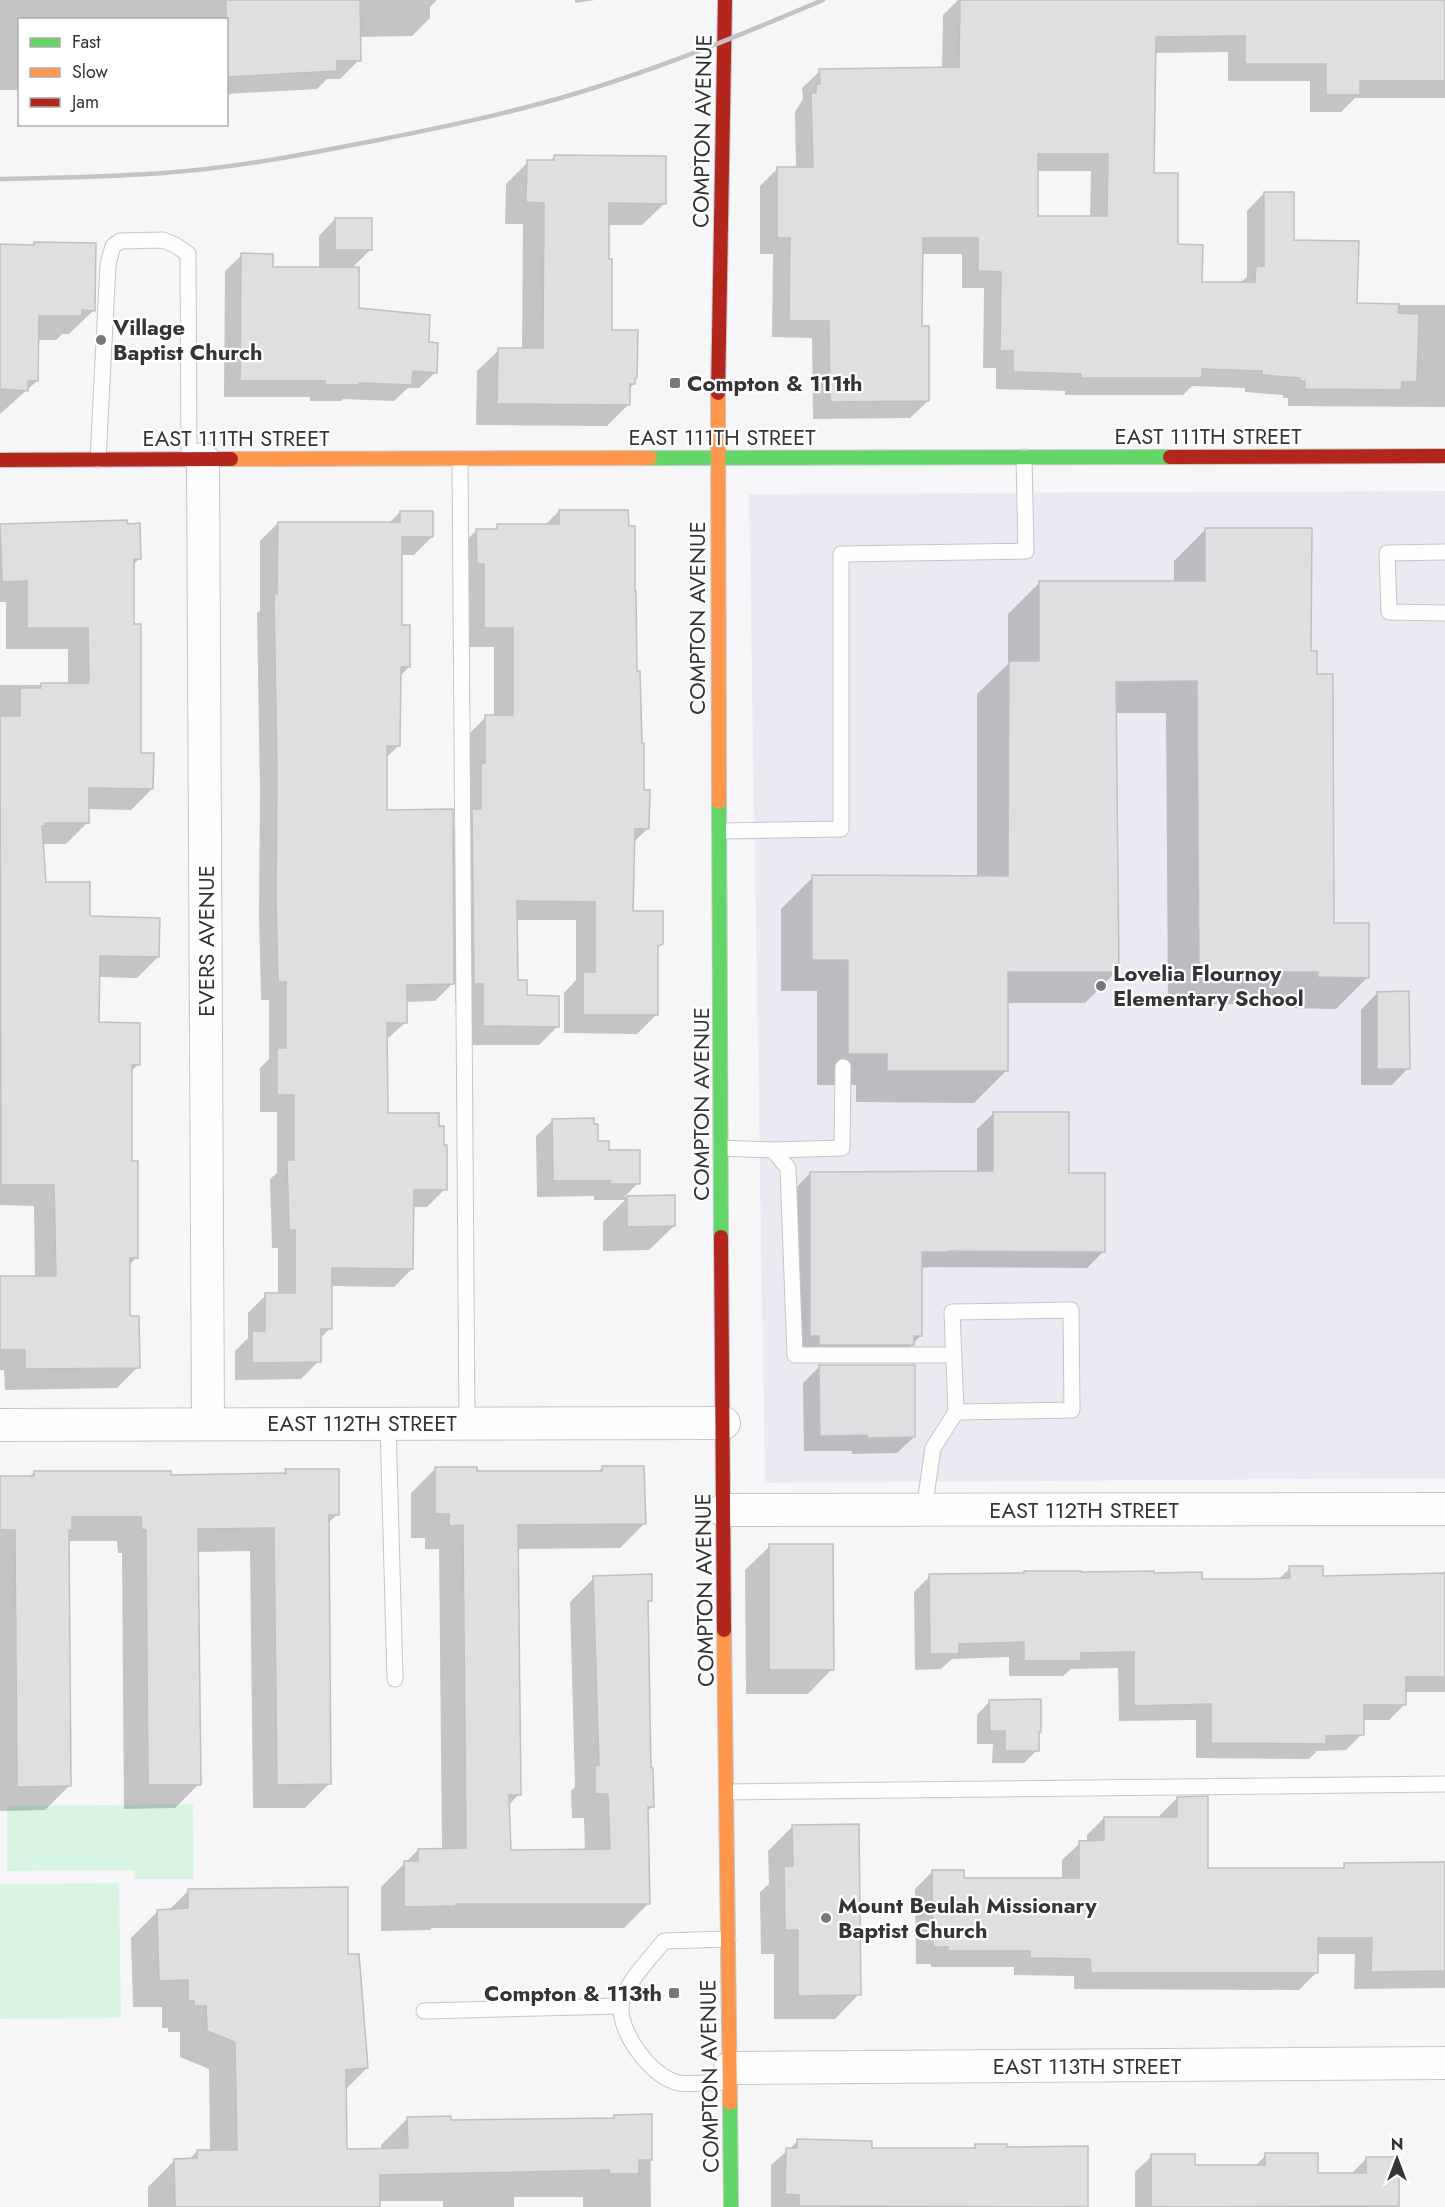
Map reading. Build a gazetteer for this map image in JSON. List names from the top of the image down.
{
  "streets": {
    "main road": ["COMPTON AVENUE", "EAST 111TH STREET"],
    "street": ["EVERS AVENUE", "EAST 112TH STREET", "EAST 113TH STREET"]
  },
  "crossings": [
    ["COMPTON AVENUE", "EAST 111TH STREET"],
    ["COMPTON AVENUE", "EAST 112TH STREET"],
    ["COMPTON AVENUE", "EAST 113TH STREET"],
    ["EAST 111TH STREET", "EVERS AVENUE"],
    ["EVERS AVENUE", "EAST 112TH STREET"]
  ],
  "places": {
    "other": ["Village Baptist Church", "Lovelia Flournoy Elementary School", "Mount Beulah Missionary Baptist Church"],
    "transit": ["Compton & 111th", "Compton & 113th"]
  },
  "legend": ["Fast", "Slow", "Jam"],
  "north": "top"
}
